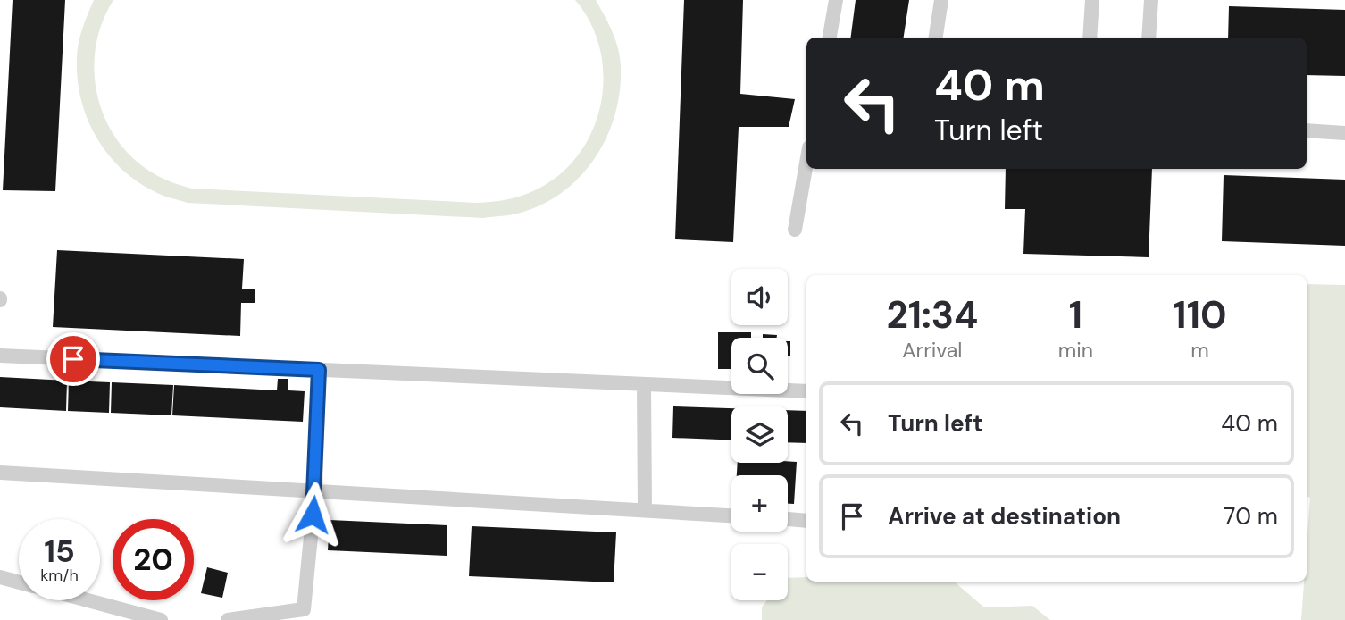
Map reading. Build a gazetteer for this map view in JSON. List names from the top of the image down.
{
  "page": {
    "turn": ["40 m", "Turn left"],
    "map_buttons": ["+", "−"],
    "eta": [
      "21:34",
      "Arrival",
      "1",
      "min",
      "110",
      "m"
    ],
    "list": [
      {
        "name": "Turn left",
        "value": "40 m"
      },
      {
        "name": "Arrive at destination",
        "value": "70 m"
      }
    ],
    "speed": "15 km/h",
    "limit": "20"
  }
}
